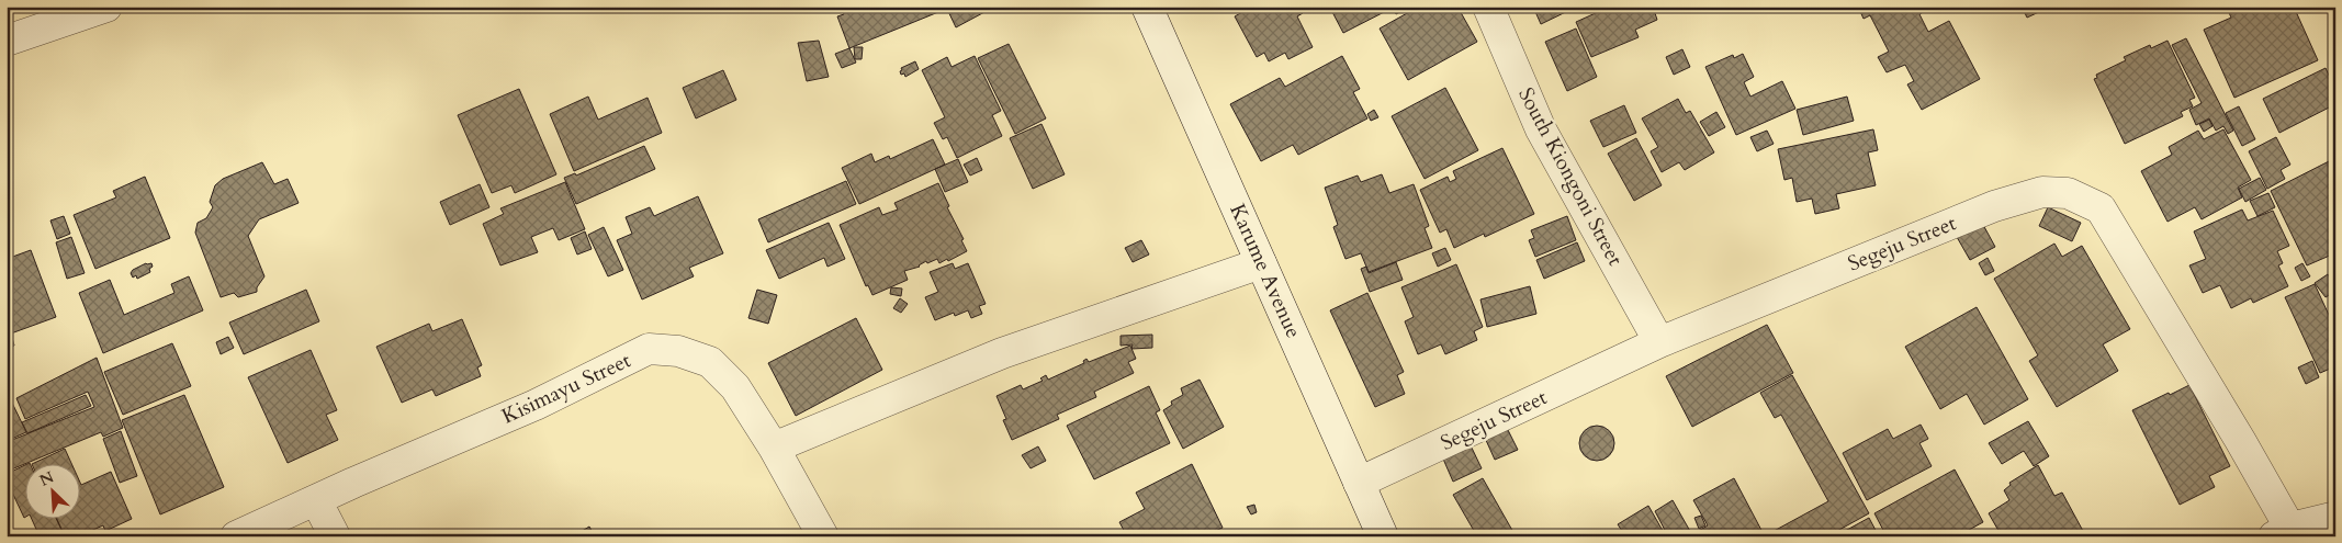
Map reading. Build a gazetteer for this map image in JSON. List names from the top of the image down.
{
  "streets": {
    "street": [
      "South Kiongoni Street",
      "Segeju Street",
      "Karume Avenue",
      "Kisimayu Street"
    ]
  },
  "crossings": [
    ["South Kiongoni Street", "Segeju Street"],
    ["Segeju Street", "Karume Avenue"]
  ],
  "north": "top left"
}
